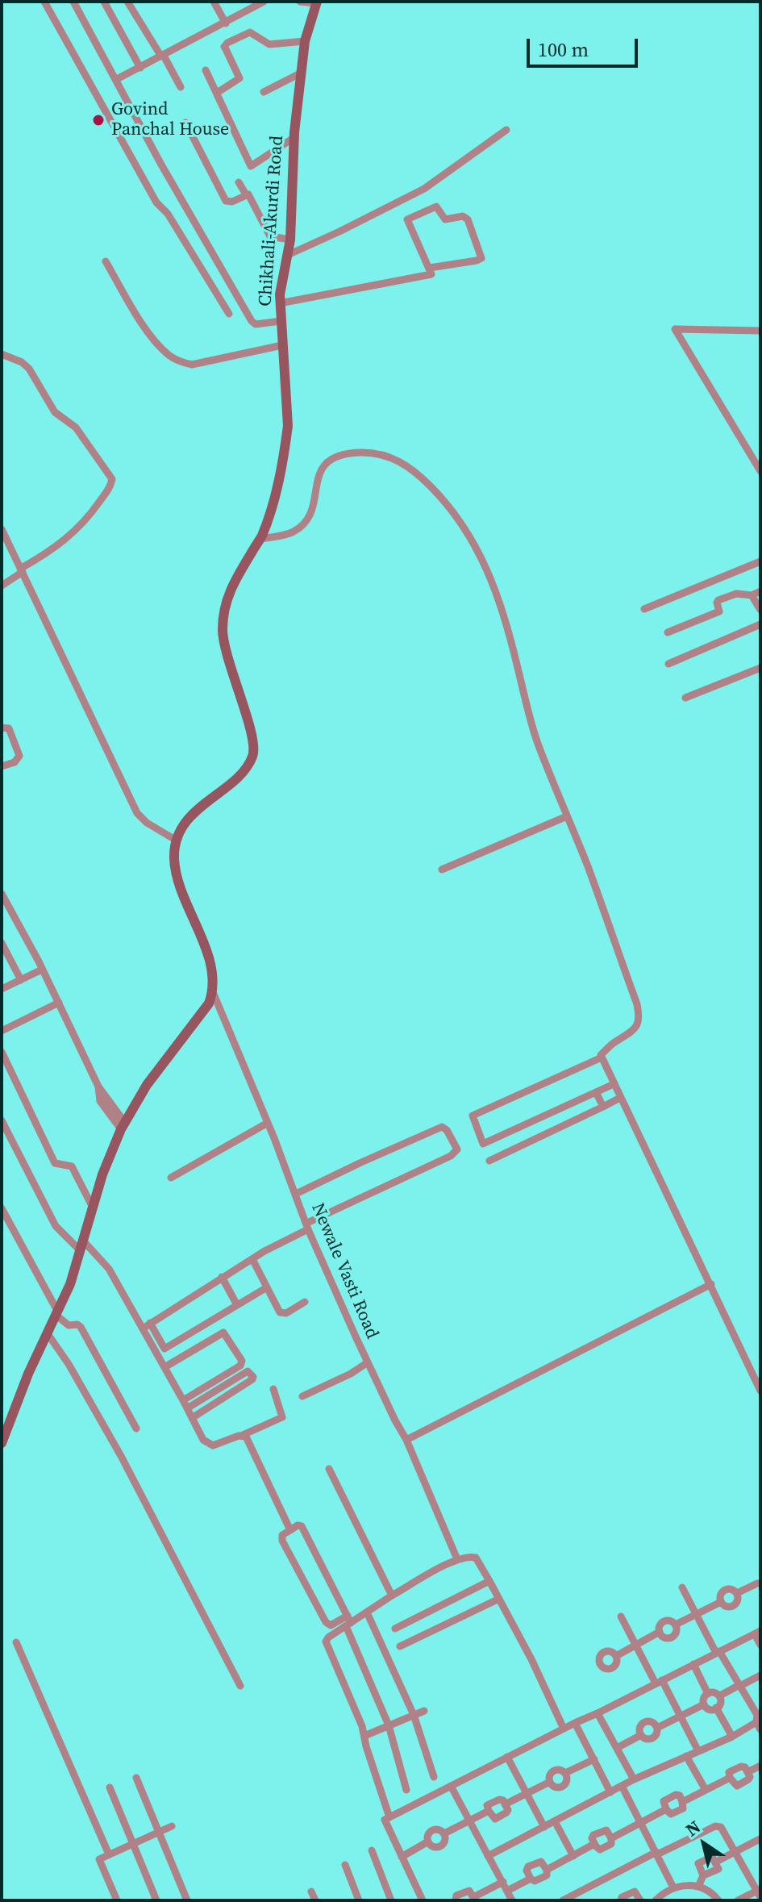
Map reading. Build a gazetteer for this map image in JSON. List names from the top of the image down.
{
  "streets": {
    "main road": ["Chikhali-Akurdi Road"],
    "street": ["Newale Vasti Road"]
  },
  "places": ["Govind Panchal House"],
  "scale_bar": "100 m",
  "north": "top left"
}
